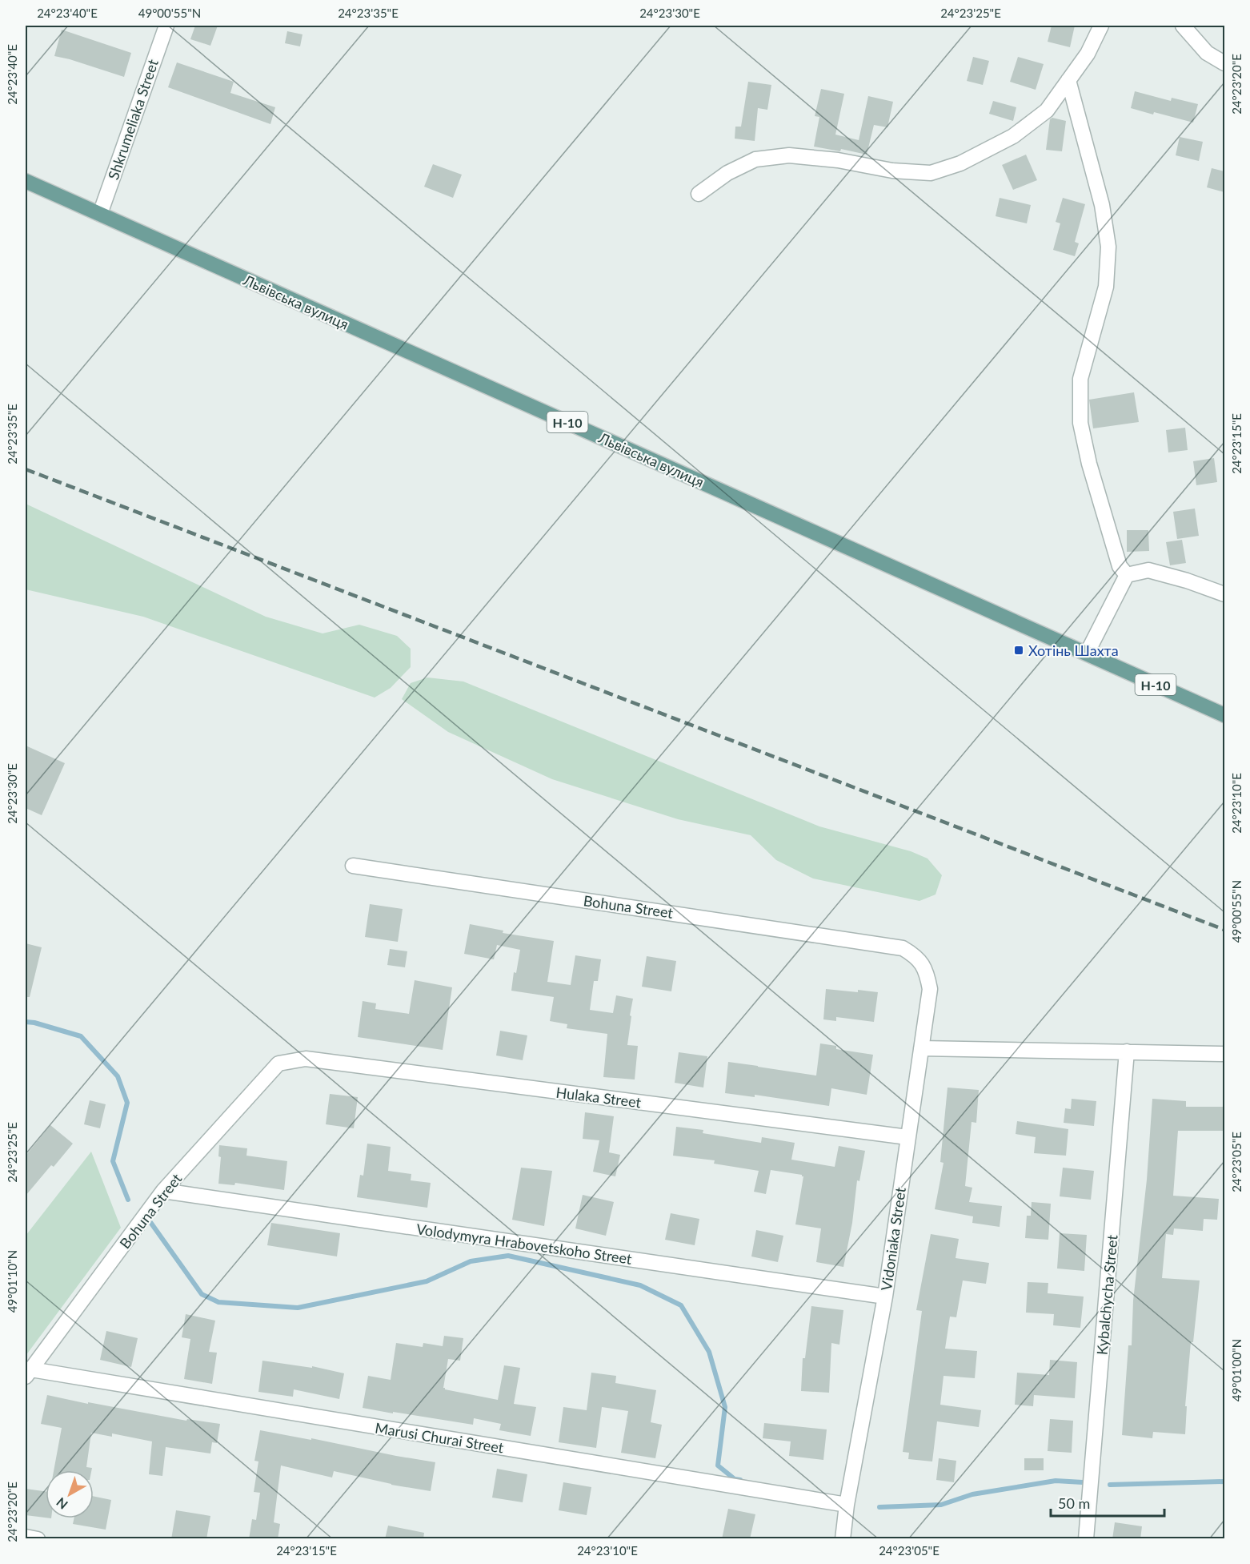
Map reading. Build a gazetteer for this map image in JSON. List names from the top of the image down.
{
  "streets": {
    "main road": ["Львівська вулиця", "Н-10"],
    "street": [
      "Shkrumeliaka Street",
      "Bohuna Street",
      "Hulaka Street",
      "Vidoniaka Street",
      "Volodymyra Hrabovetskoho Street",
      "Kybalchycha Street",
      "Marusi Churai Street"
    ]
  },
  "crossings": [
    ["Shkrumeliaka Street", "Львівська вулиця"],
    ["Bohuna Street", "Hulaka Street"],
    ["Bohuna Street", "Vidoniaka Street"],
    ["Bohuna Street", "Volodymyra Hrabovetskoho Street"],
    ["Bohuna Street", "Marusi Churai Street"],
    ["Hulaka Street", "Vidoniaka Street"],
    ["Vidoniaka Street", "Volodymyra Hrabovetskoho Street"],
    ["Vidoniaka Street", "Marusi Churai Street"]
  ],
  "places": {
    "transit": ["Хотінь Шахта"]
  },
  "scale_bar": "50 m",
  "north": "bottom left",
  "coordinates": [
    "24°23'40\"E",
    "49°00'55\"N",
    "24°23'35\"E",
    "24°23'30\"E",
    "24°23'25\"E",
    "24°23'20\"E",
    "24°23'15\"E",
    "24°23'10\"E",
    "24°23'05\"E",
    "49°01'10\"N",
    "49°01'00\"N"
  ]
}
